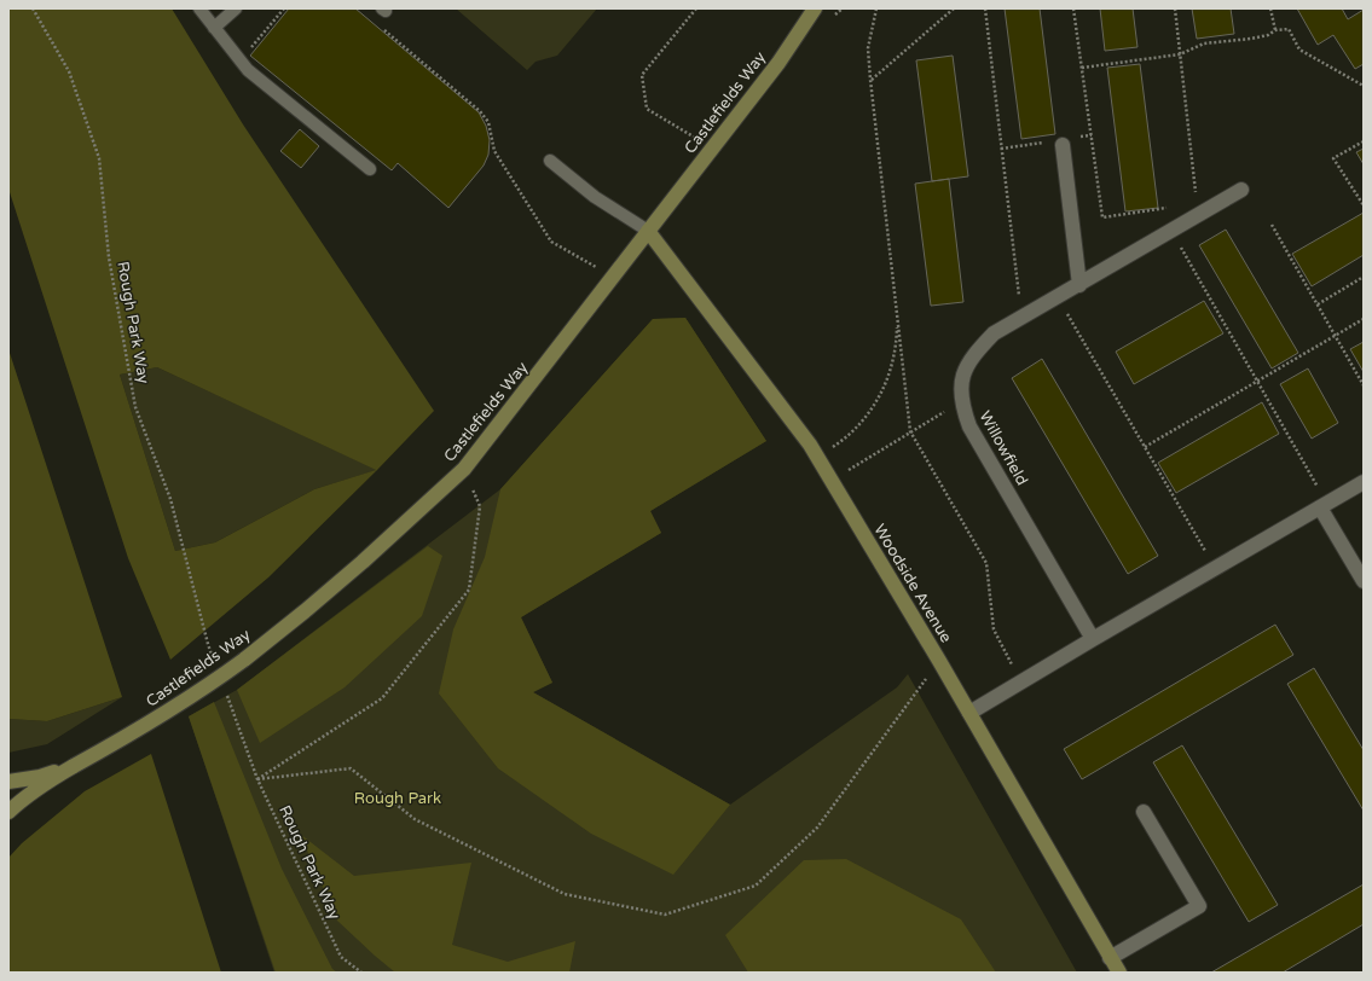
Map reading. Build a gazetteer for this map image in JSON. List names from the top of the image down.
{
  "streets": {
    "main road": ["Castlefields Way", "Woodside Avenue"],
    "street": ["Willowfield"],
    "path": ["Rough Park Way"]
  },
  "crossings": [
    ["Castlefields Way", "Woodside Avenue"]
  ],
  "parks": ["Rough Park"]
}
